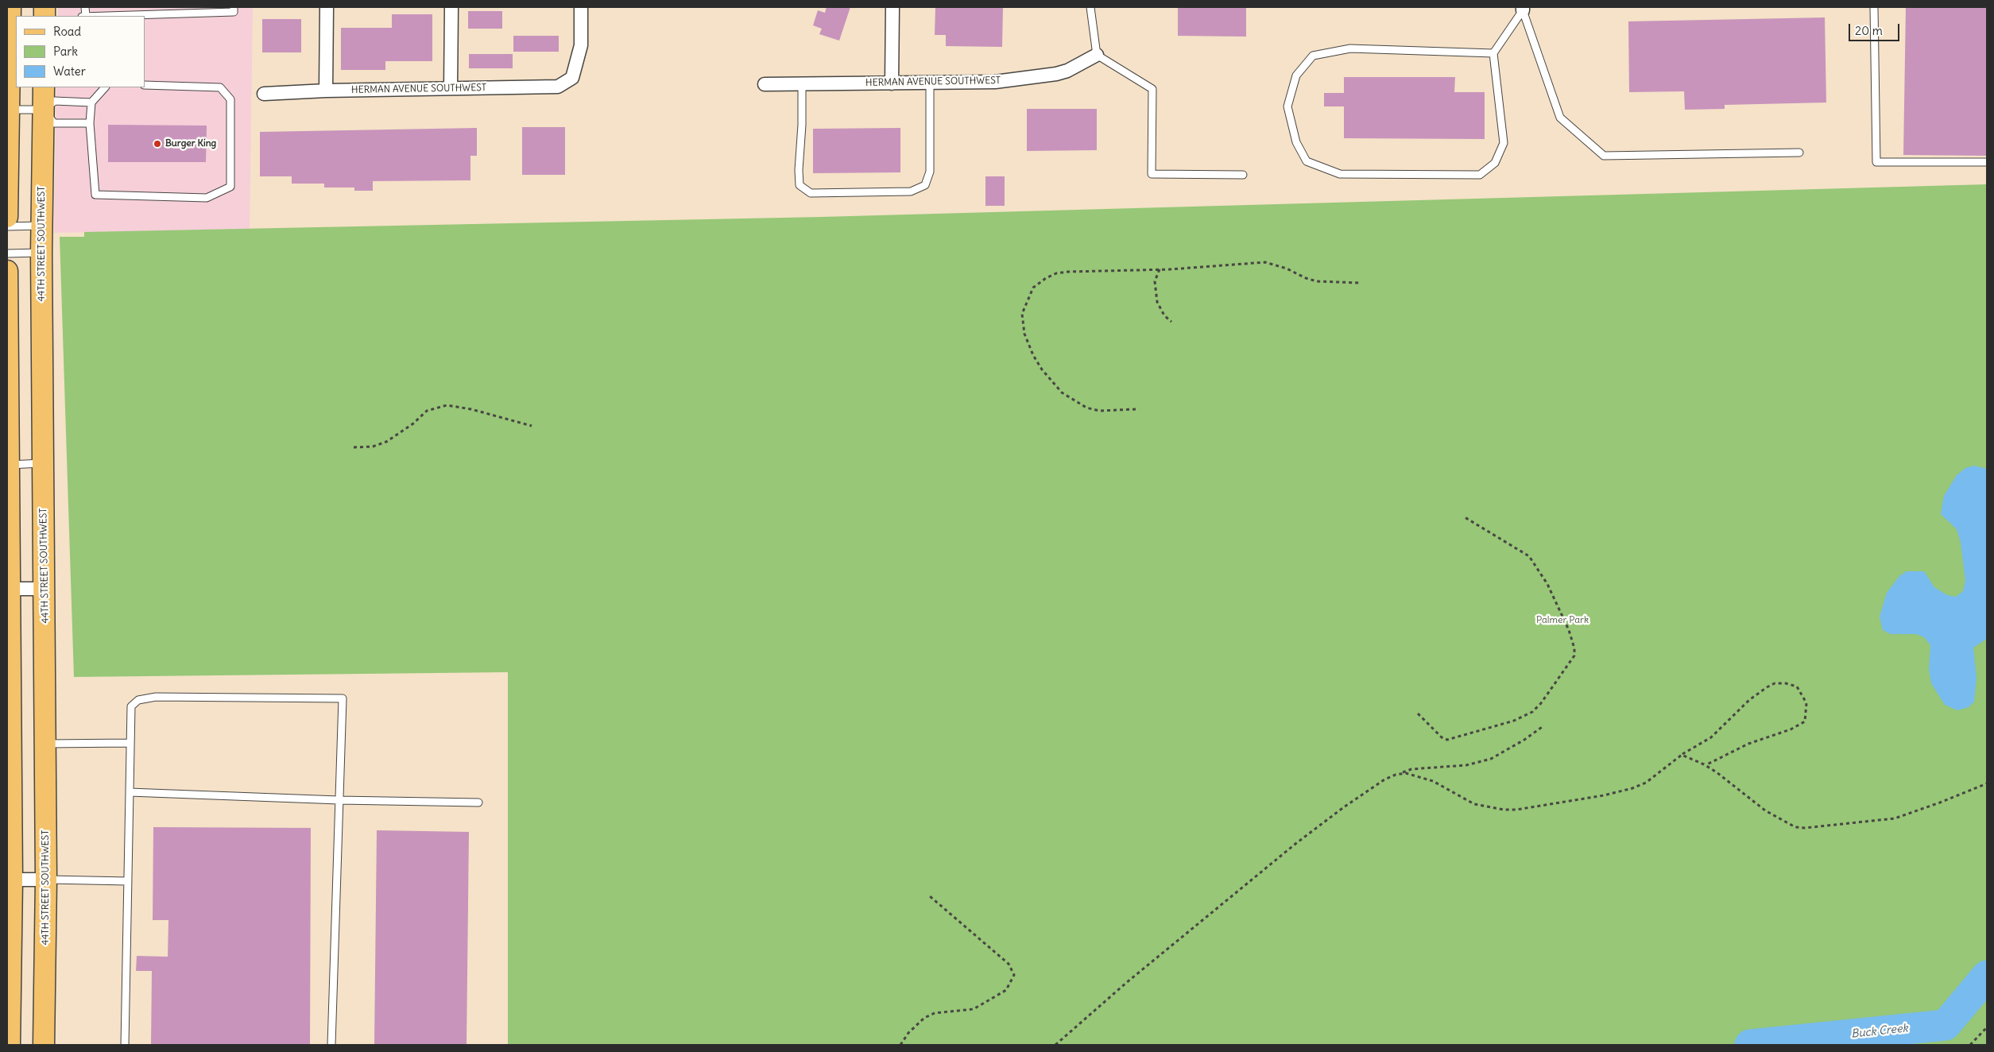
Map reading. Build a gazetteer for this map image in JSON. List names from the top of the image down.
{
  "streets": {
    "main road": ["44TH STREET SOUTHWEST"],
    "street": ["HERMAN AVENUE SOUTHWEST"]
  },
  "water": ["Buck Creek"],
  "parks": ["Palmer Park"],
  "places": ["Burger King"],
  "legend": ["Road", "Park", "Water"],
  "scale_bar": "20 m"
}
